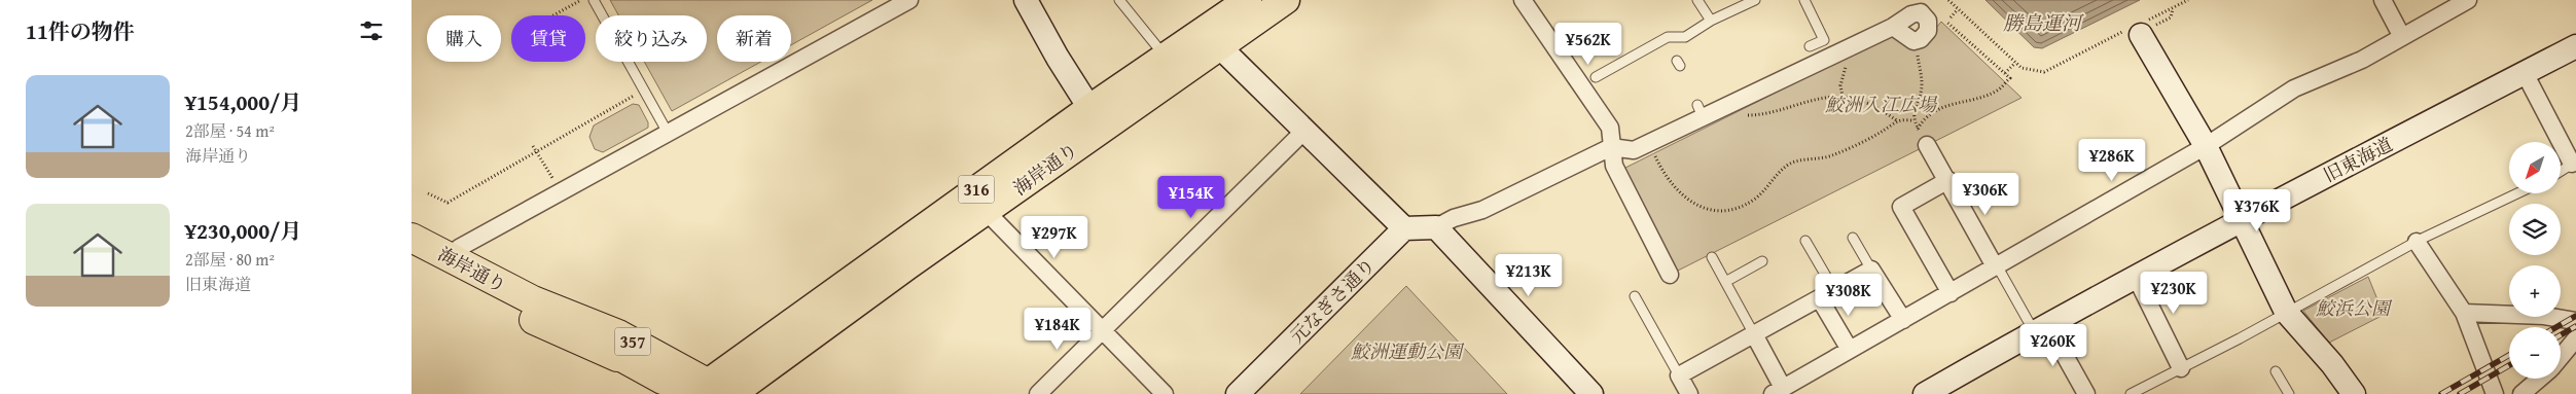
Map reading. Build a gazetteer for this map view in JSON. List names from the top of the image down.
{
  "streets": {
    "highway": ["海岸通り", "357"],
    "main road": ["316"],
    "street": ["旧東海道", "元なぎさ通り"]
  },
  "water": ["勝島運河"],
  "parks": ["鮫洲入江広場", "鮫浜公園", "鮫洲運動公園"],
  "north": "bottom left",
  "page": {
    "heading": "11件の物件",
    "chip": [
      "購入",
      "賃貸",
      "絞り込み",
      "新着"
    ],
    "price": [
      "¥562K",
      "¥286K",
      "¥306K",
      "¥154K",
      "¥376K",
      "¥297K",
      "¥213K",
      "¥230K",
      "¥308K",
      "¥184K",
      "¥260K"
    ],
    "list": [
      {
        "name": "¥154,000/月",
        "note": "2部屋 · 54 m² · 海岸通り"
      },
      {
        "name": "¥230,000/月",
        "note": "2部屋 · 80 m² · 旧東海道"
      }
    ],
    "map_buttons": ["+", "−"]
  }
}
